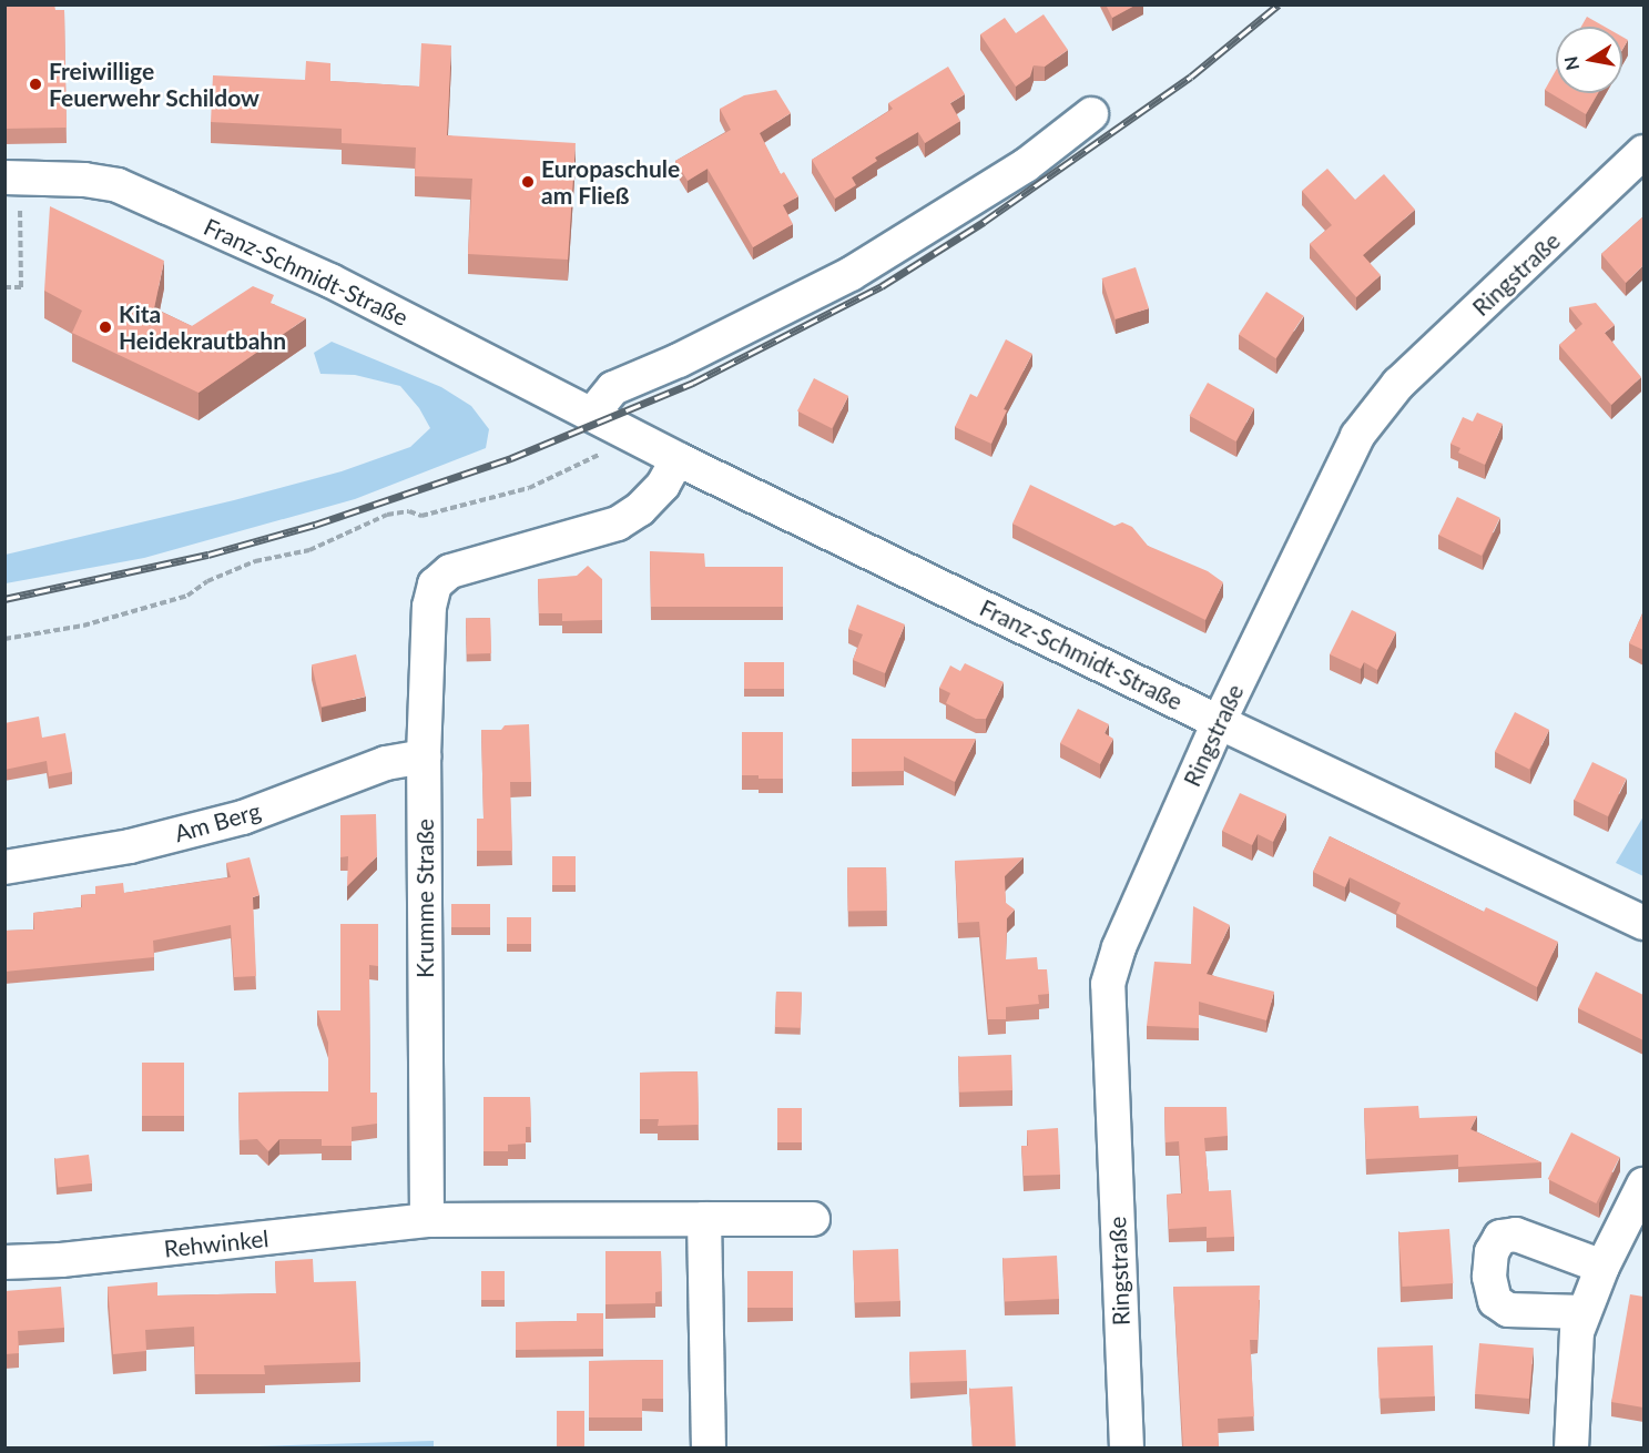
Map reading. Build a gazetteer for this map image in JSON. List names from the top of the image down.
{
  "streets": {
    "street": [
      "Franz-Schmidt-Straße",
      "Ringstraße",
      "Am Berg",
      "Krumme Straße",
      "Rehwinkel"
    ]
  },
  "crossings": [
    ["Franz-Schmidt-Straße", "Ringstraße"],
    ["Franz-Schmidt-Straße", "Krumme Straße"],
    ["Am Berg", "Krumme Straße"],
    ["Krumme Straße", "Rehwinkel"]
  ],
  "places": ["Freiwillige Feuerwehr Schildow", "Europaschule am Fließ", "Kita Heidekrautbahn"],
  "north": "left"
}
